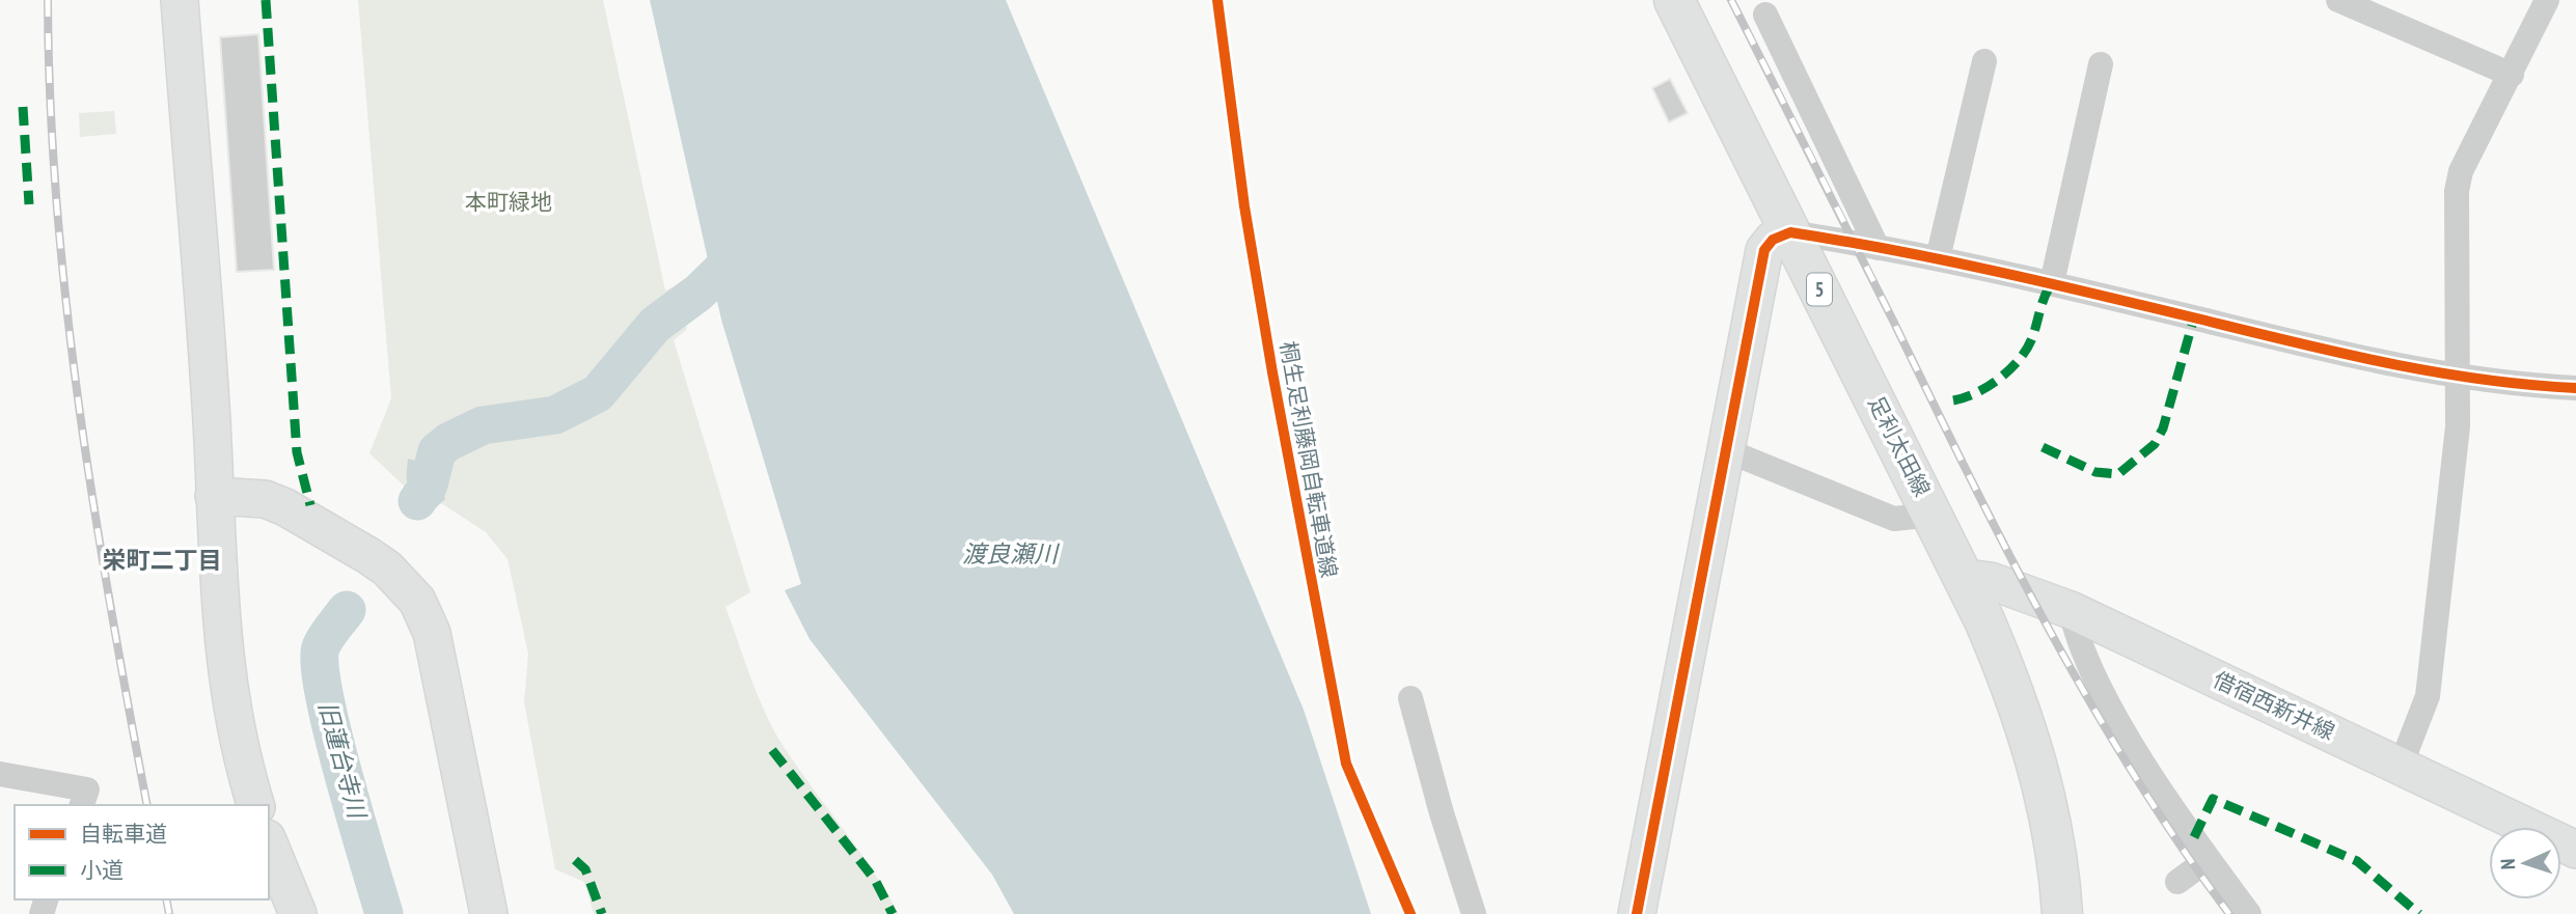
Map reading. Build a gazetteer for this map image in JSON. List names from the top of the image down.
{
  "streets": {
    "main road": ["5", "足利太田線"],
    "street": ["借宿西新井線"],
    "cycle path": ["桐生足利藤岡自転車道線"]
  },
  "crossings": [
    ["足利太田線", "借宿西新井線"]
  ],
  "districts": ["栄町二丁目"],
  "water": ["渡良瀬川", "旧蓮台寺川"],
  "parks": ["本町緑地"],
  "legend": ["自転車道", "小道"],
  "north": "left"
}
